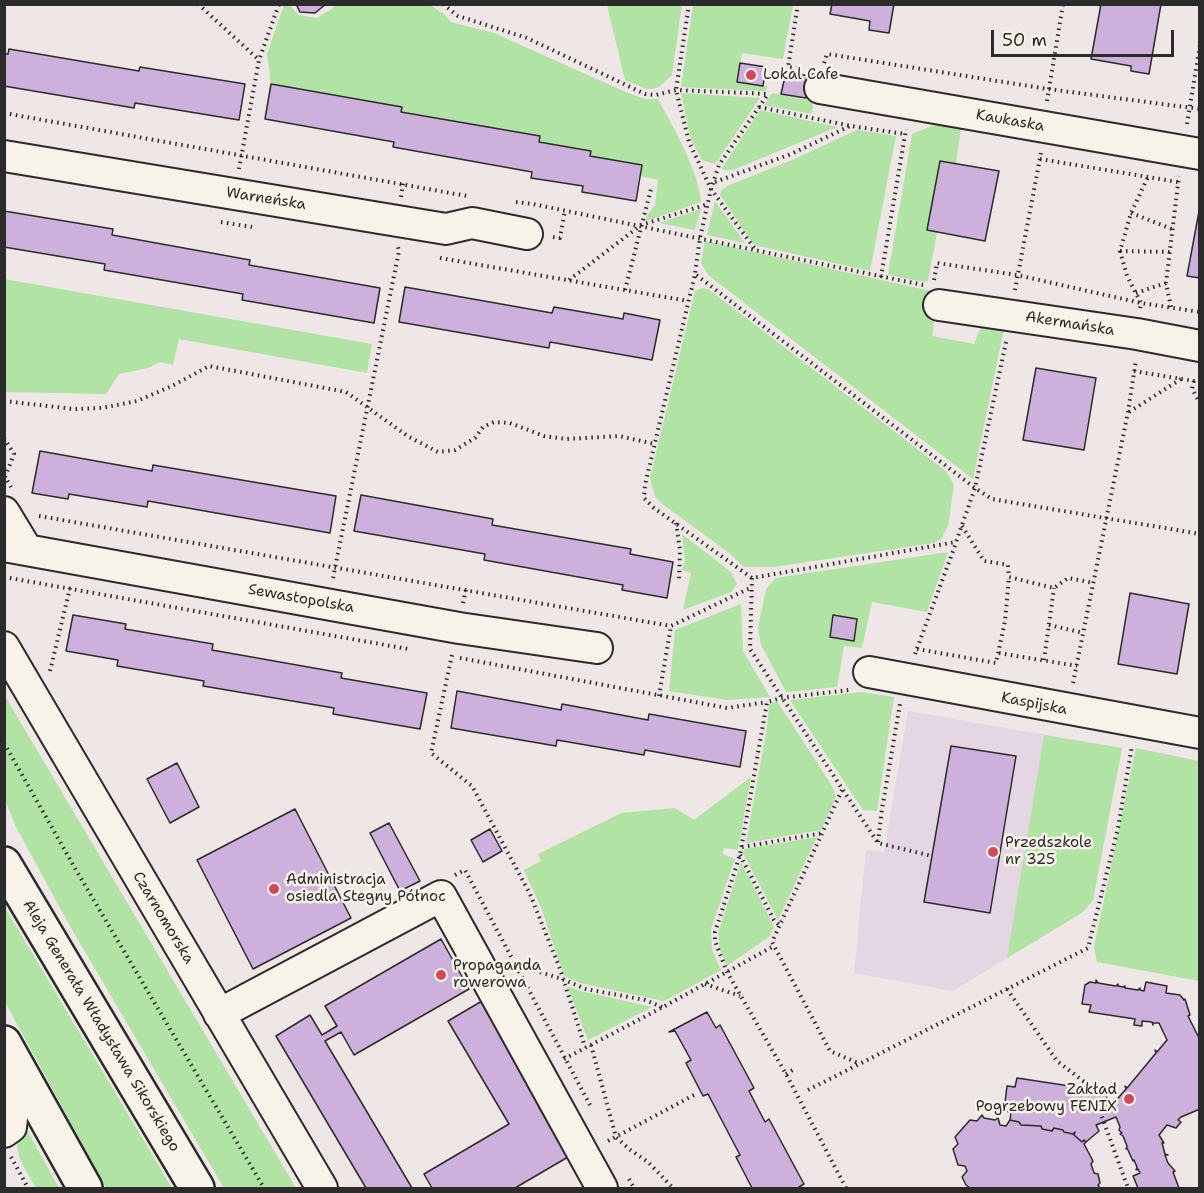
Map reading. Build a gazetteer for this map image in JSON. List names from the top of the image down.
{
  "streets": {
    "main road": ["Aleja Generała Władysława Sikorskiego"],
    "street": [
      "Kaukaska",
      "Warneńska",
      "Akermańska",
      "Sewastopolska",
      "Kaspijska",
      "Czarnomorska"
    ]
  },
  "places": [
    "Lokal Cafe",
    "Przedszkole nr 325",
    "Administracja osiedla Stegny Północ",
    "Propaganda rowerowa",
    "Zakład Pogrzebowy FENIX"
  ],
  "scale_bar": "50 m"
}
